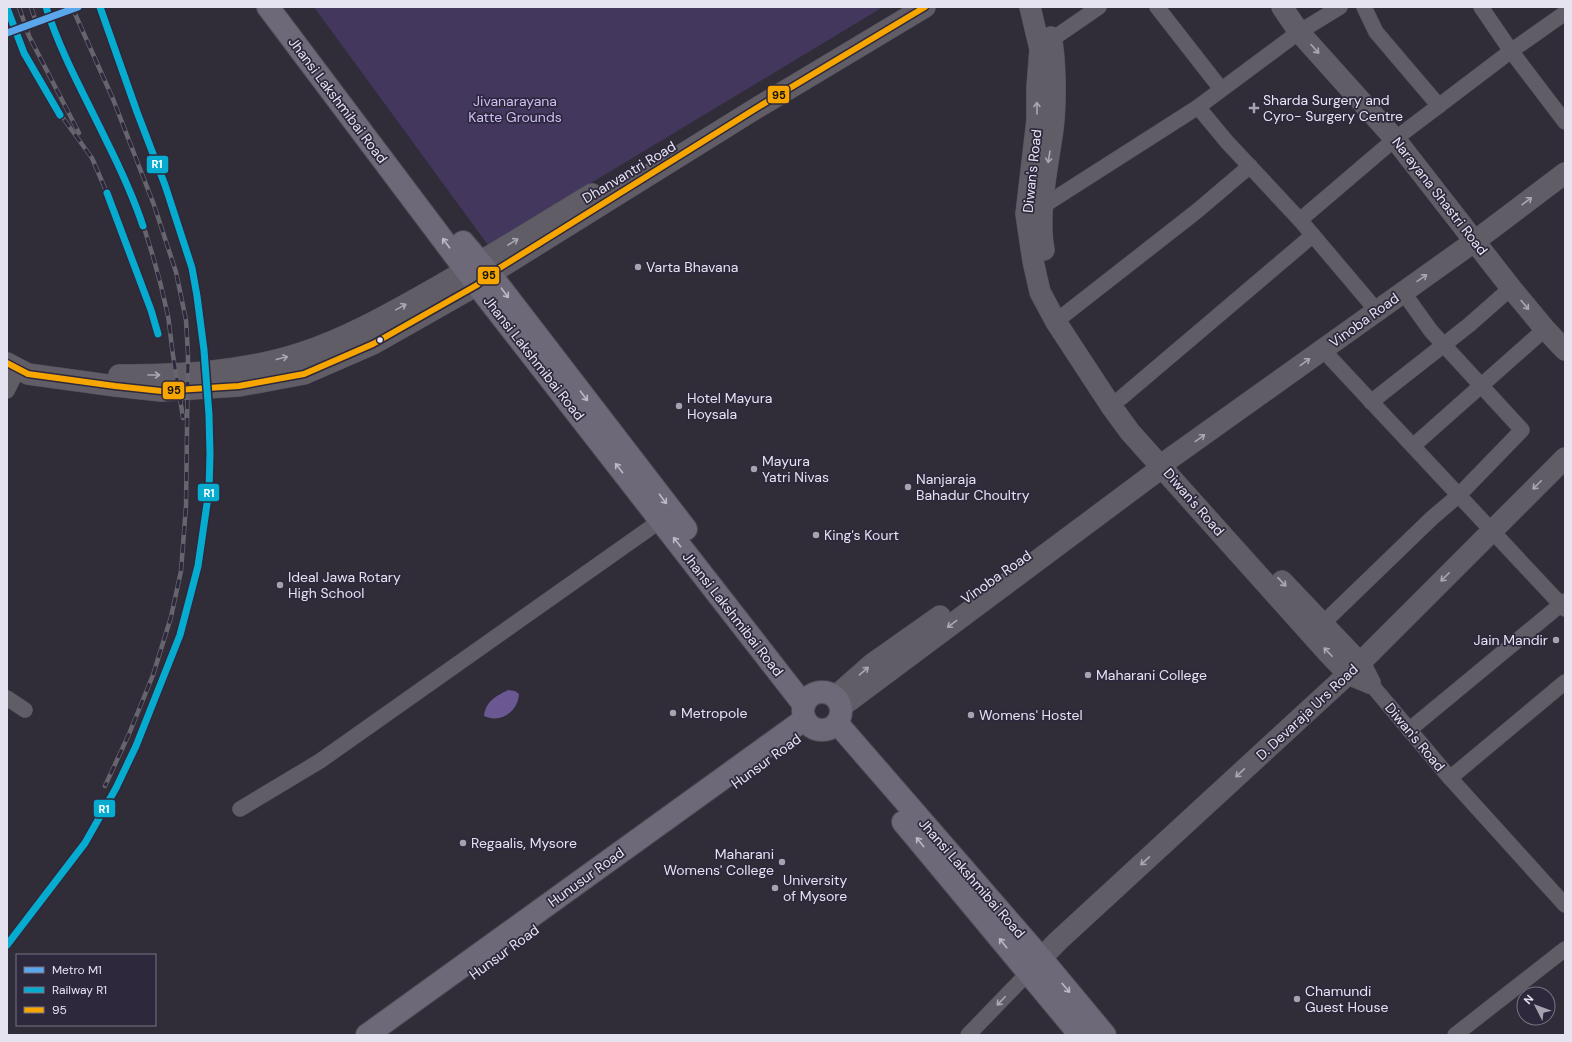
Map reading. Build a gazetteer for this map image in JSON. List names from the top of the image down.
{
  "streets": {
    "main road": ["Jhansi Lakshmibai Road", "Hunsur Road", "Hunusur Road"],
    "street": [
      "Diwan's Road",
      "Dhanvantri Road",
      "Narayana Shastri Road",
      "Vinoba Road",
      "D. Devaraja Urs Road"
    ]
  },
  "crossings": [
    ["Jhansi Lakshmibai Road", "Dhanvantri Road"],
    ["Jhansi Lakshmibai Road", "Vinoba Road"],
    ["Jhansi Lakshmibai Road", "D. Devaraja Urs Road"],
    ["Jhansi Lakshmibai Road", "Hunsur Road"],
    ["Jhansi Lakshmibai Road", "Hunusur Road"],
    ["Diwan's Road", "Vinoba Road"],
    ["Diwan's Road", "D. Devaraja Urs Road"],
    ["Narayana Shastri Road", "Vinoba Road"],
    ["Vinoba Road", "Hunsur Road"],
    ["Vinoba Road", "Hunusur Road"],
    ["Hunsur Road", "Hunusur Road"]
  ],
  "parks": ["Jivanarayana Katte Grounds"],
  "places": {
    "health": ["Sharda Surgery and Cyro- Surgery Centre"],
    "other": [
      "Varta Bhavana",
      "Hotel Mayura Hoysala",
      "Mayura Yatri Nivas",
      "Nanjaraja Bahadur Choultry",
      "King's Kourt",
      "Ideal Jawa Rotary High School",
      "Jain Mandir",
      "Maharani College",
      "Metropole",
      "Womens' Hostel",
      "Regaalis, Mysore",
      "Maharani Womens' College",
      "University of Mysore",
      "Chamundi Guest House"
    ]
  },
  "lines": ["metro line M1", "rail line R1", "transit line 95"],
  "legend": ["Metro M1", "Railway R1", "95"],
  "north": "top left"
}
